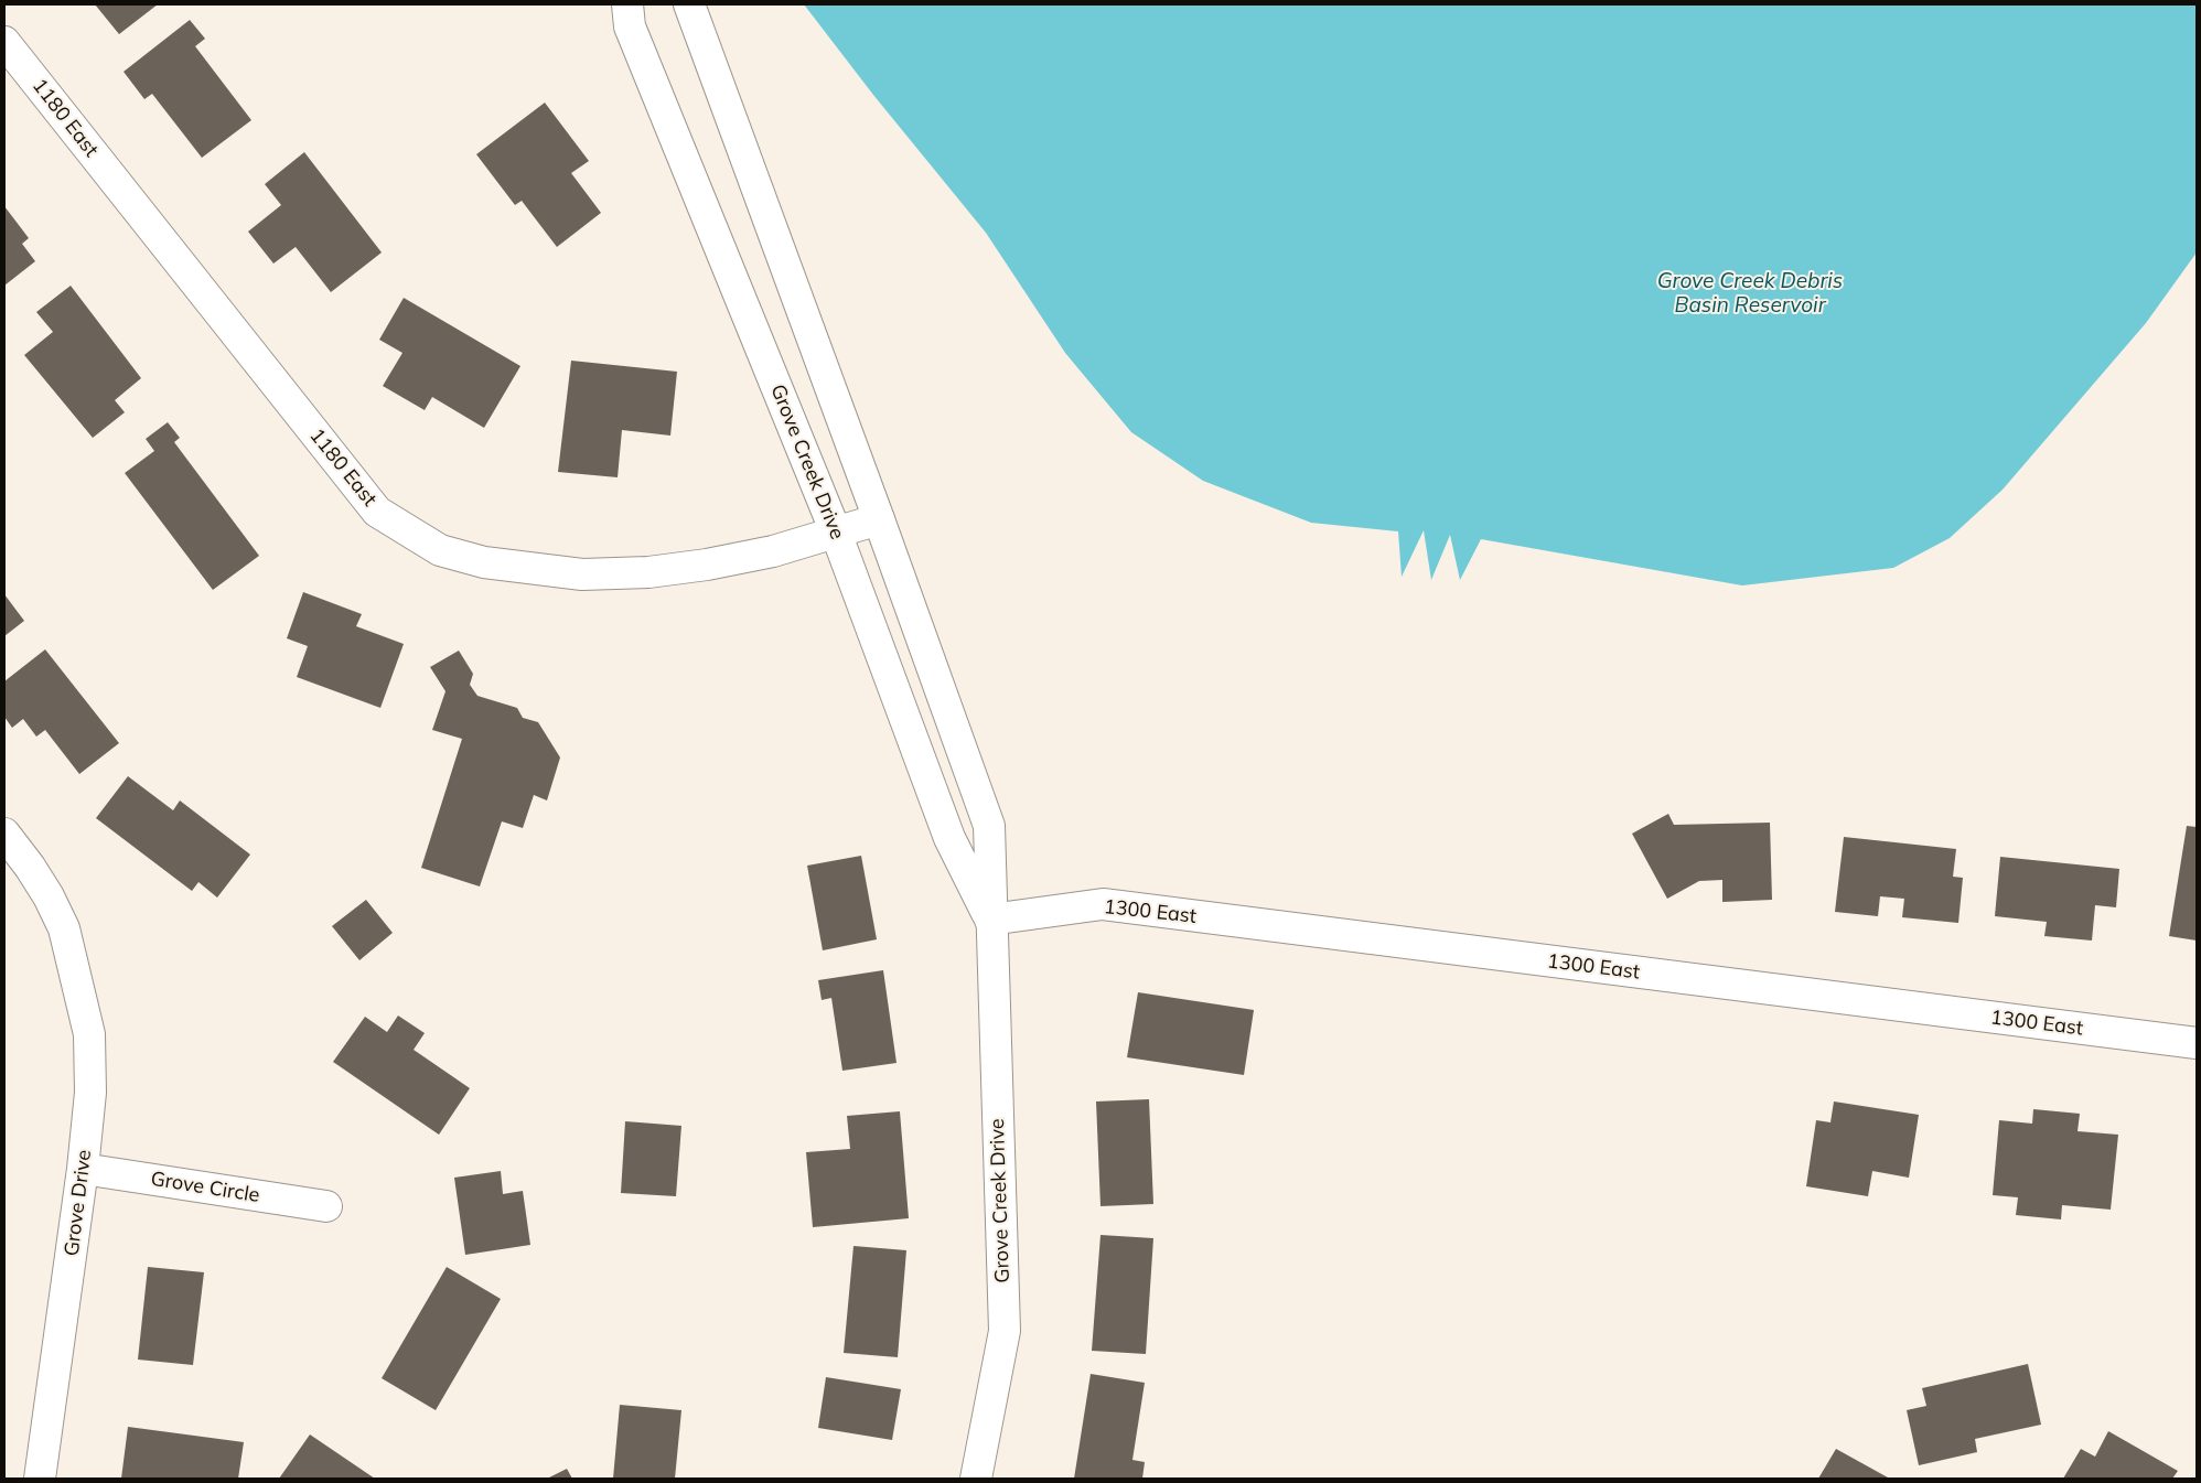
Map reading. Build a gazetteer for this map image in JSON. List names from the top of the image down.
{
  "streets": {
    "street": [
      "1180 East",
      "Grove Creek Drive",
      "1300 East",
      "Grove Circle",
      "Grove Drive"
    ]
  },
  "crossings": [
    ["1180 East", "Grove Creek Drive"],
    ["Grove Creek Drive", "1300 East"],
    ["Grove Circle", "Grove Drive"]
  ],
  "water": ["Grove Creek Debris Basin Reservoir"]
}
